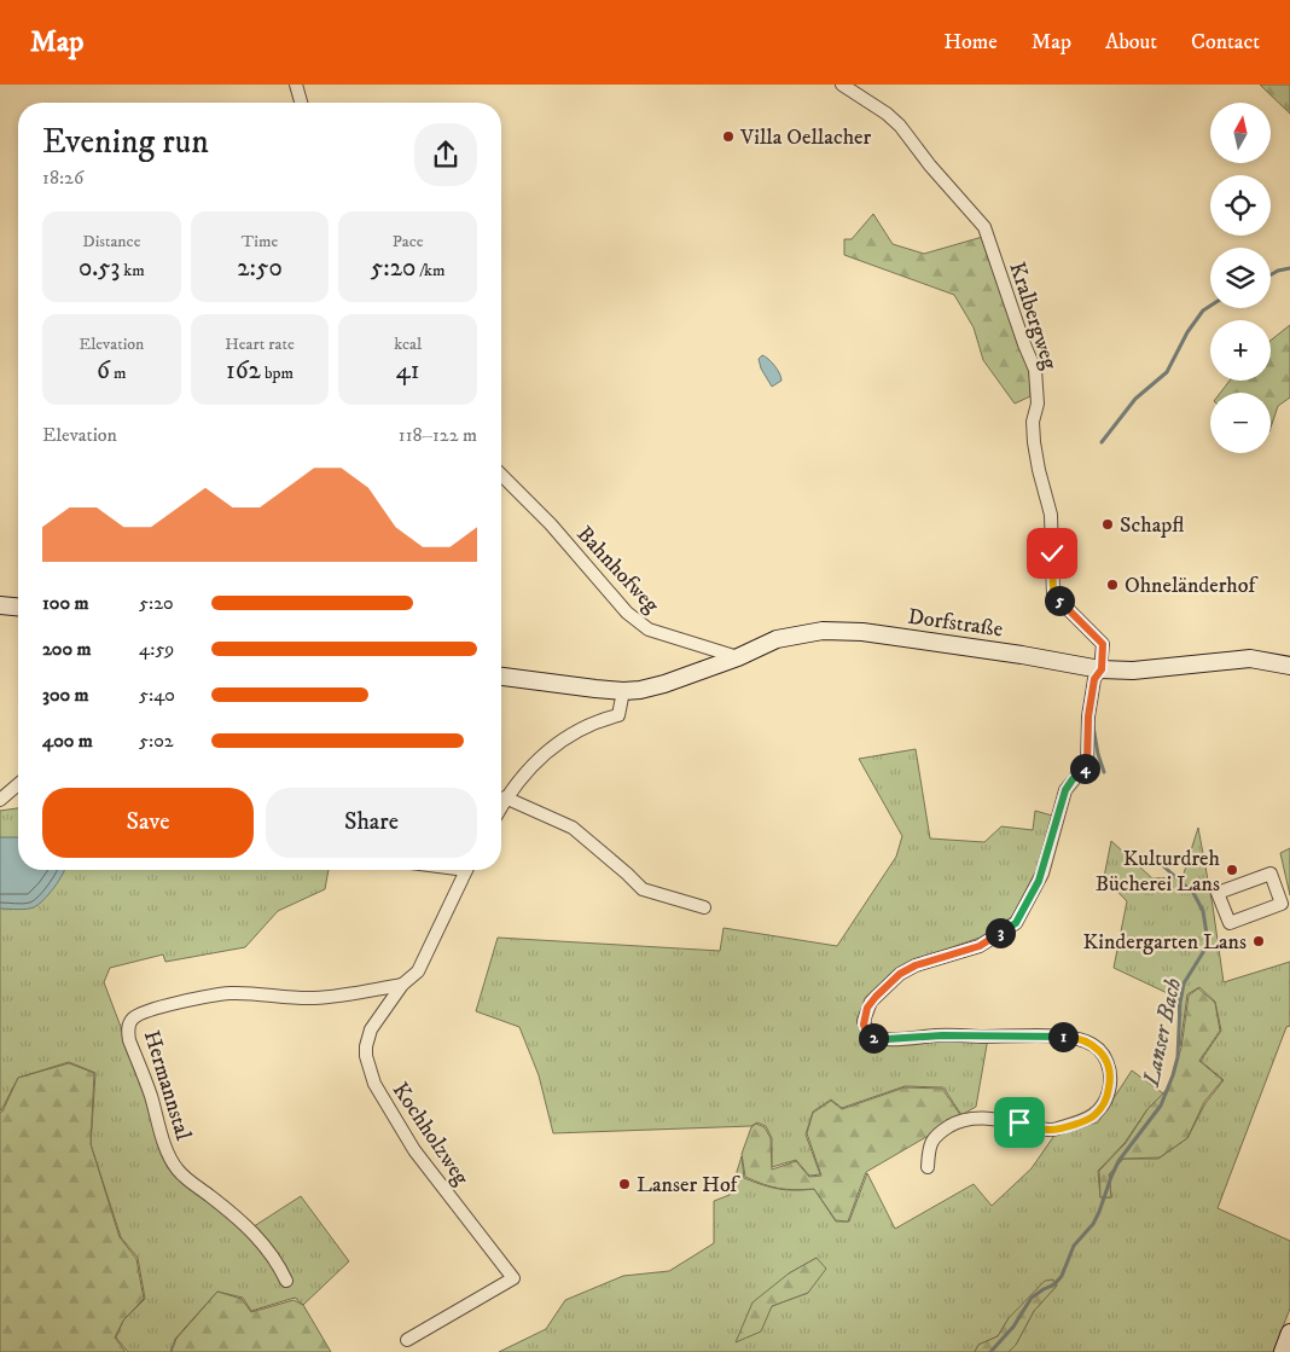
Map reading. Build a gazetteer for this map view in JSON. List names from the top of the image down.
{
  "streets": {
    "main road": ["Dorfstraße"],
    "street": [
      "Kralbergweg",
      "Bahnhofweg",
      "Hermannstal",
      "Kochholzweg"
    ]
  },
  "crossings": [
    ["Kralbergweg", "Dorfstraße"],
    ["Bahnhofweg", "Dorfstraße"],
    ["Hermannstal", "Kochholzweg"]
  ],
  "water": ["Lanser Bach"],
  "places": [
    "Villa Oellacher",
    "Schapfl",
    "Ohneländerhof",
    "Kulturdreh Bücherei Lans",
    "Kindergarten Lans",
    "Lanser Hof"
  ],
  "north": "top",
  "page": {
    "header": "Map",
    "nav": [
      "Home",
      "Map",
      "About",
      "Contact"
    ],
    "map_buttons": ["+", "−"],
    "heading": ["Evening run", "18:26"],
    "stats": [
      ["Distance", "0.53 km"],
      ["Time", "2:50"],
      ["Pace", "5:20 /km"],
      ["Elevation", "6 m"],
      ["Heart rate", "162 bpm"],
      ["kcal", "41"]
    ],
    "chart": ["Elevation", "118–122 m"],
    "list": [
      {
        "name": "100 m",
        "note": "5:20"
      },
      {
        "name": "200 m",
        "note": "4:59"
      },
      {
        "name": "300 m",
        "note": "5:40"
      },
      {
        "name": "400 m",
        "note": "5:02"
      }
    ],
    "pins": [
      "5",
      "4",
      "3",
      "1",
      "2"
    ],
    "buttons": ["Save", "Share"]
  }
}
